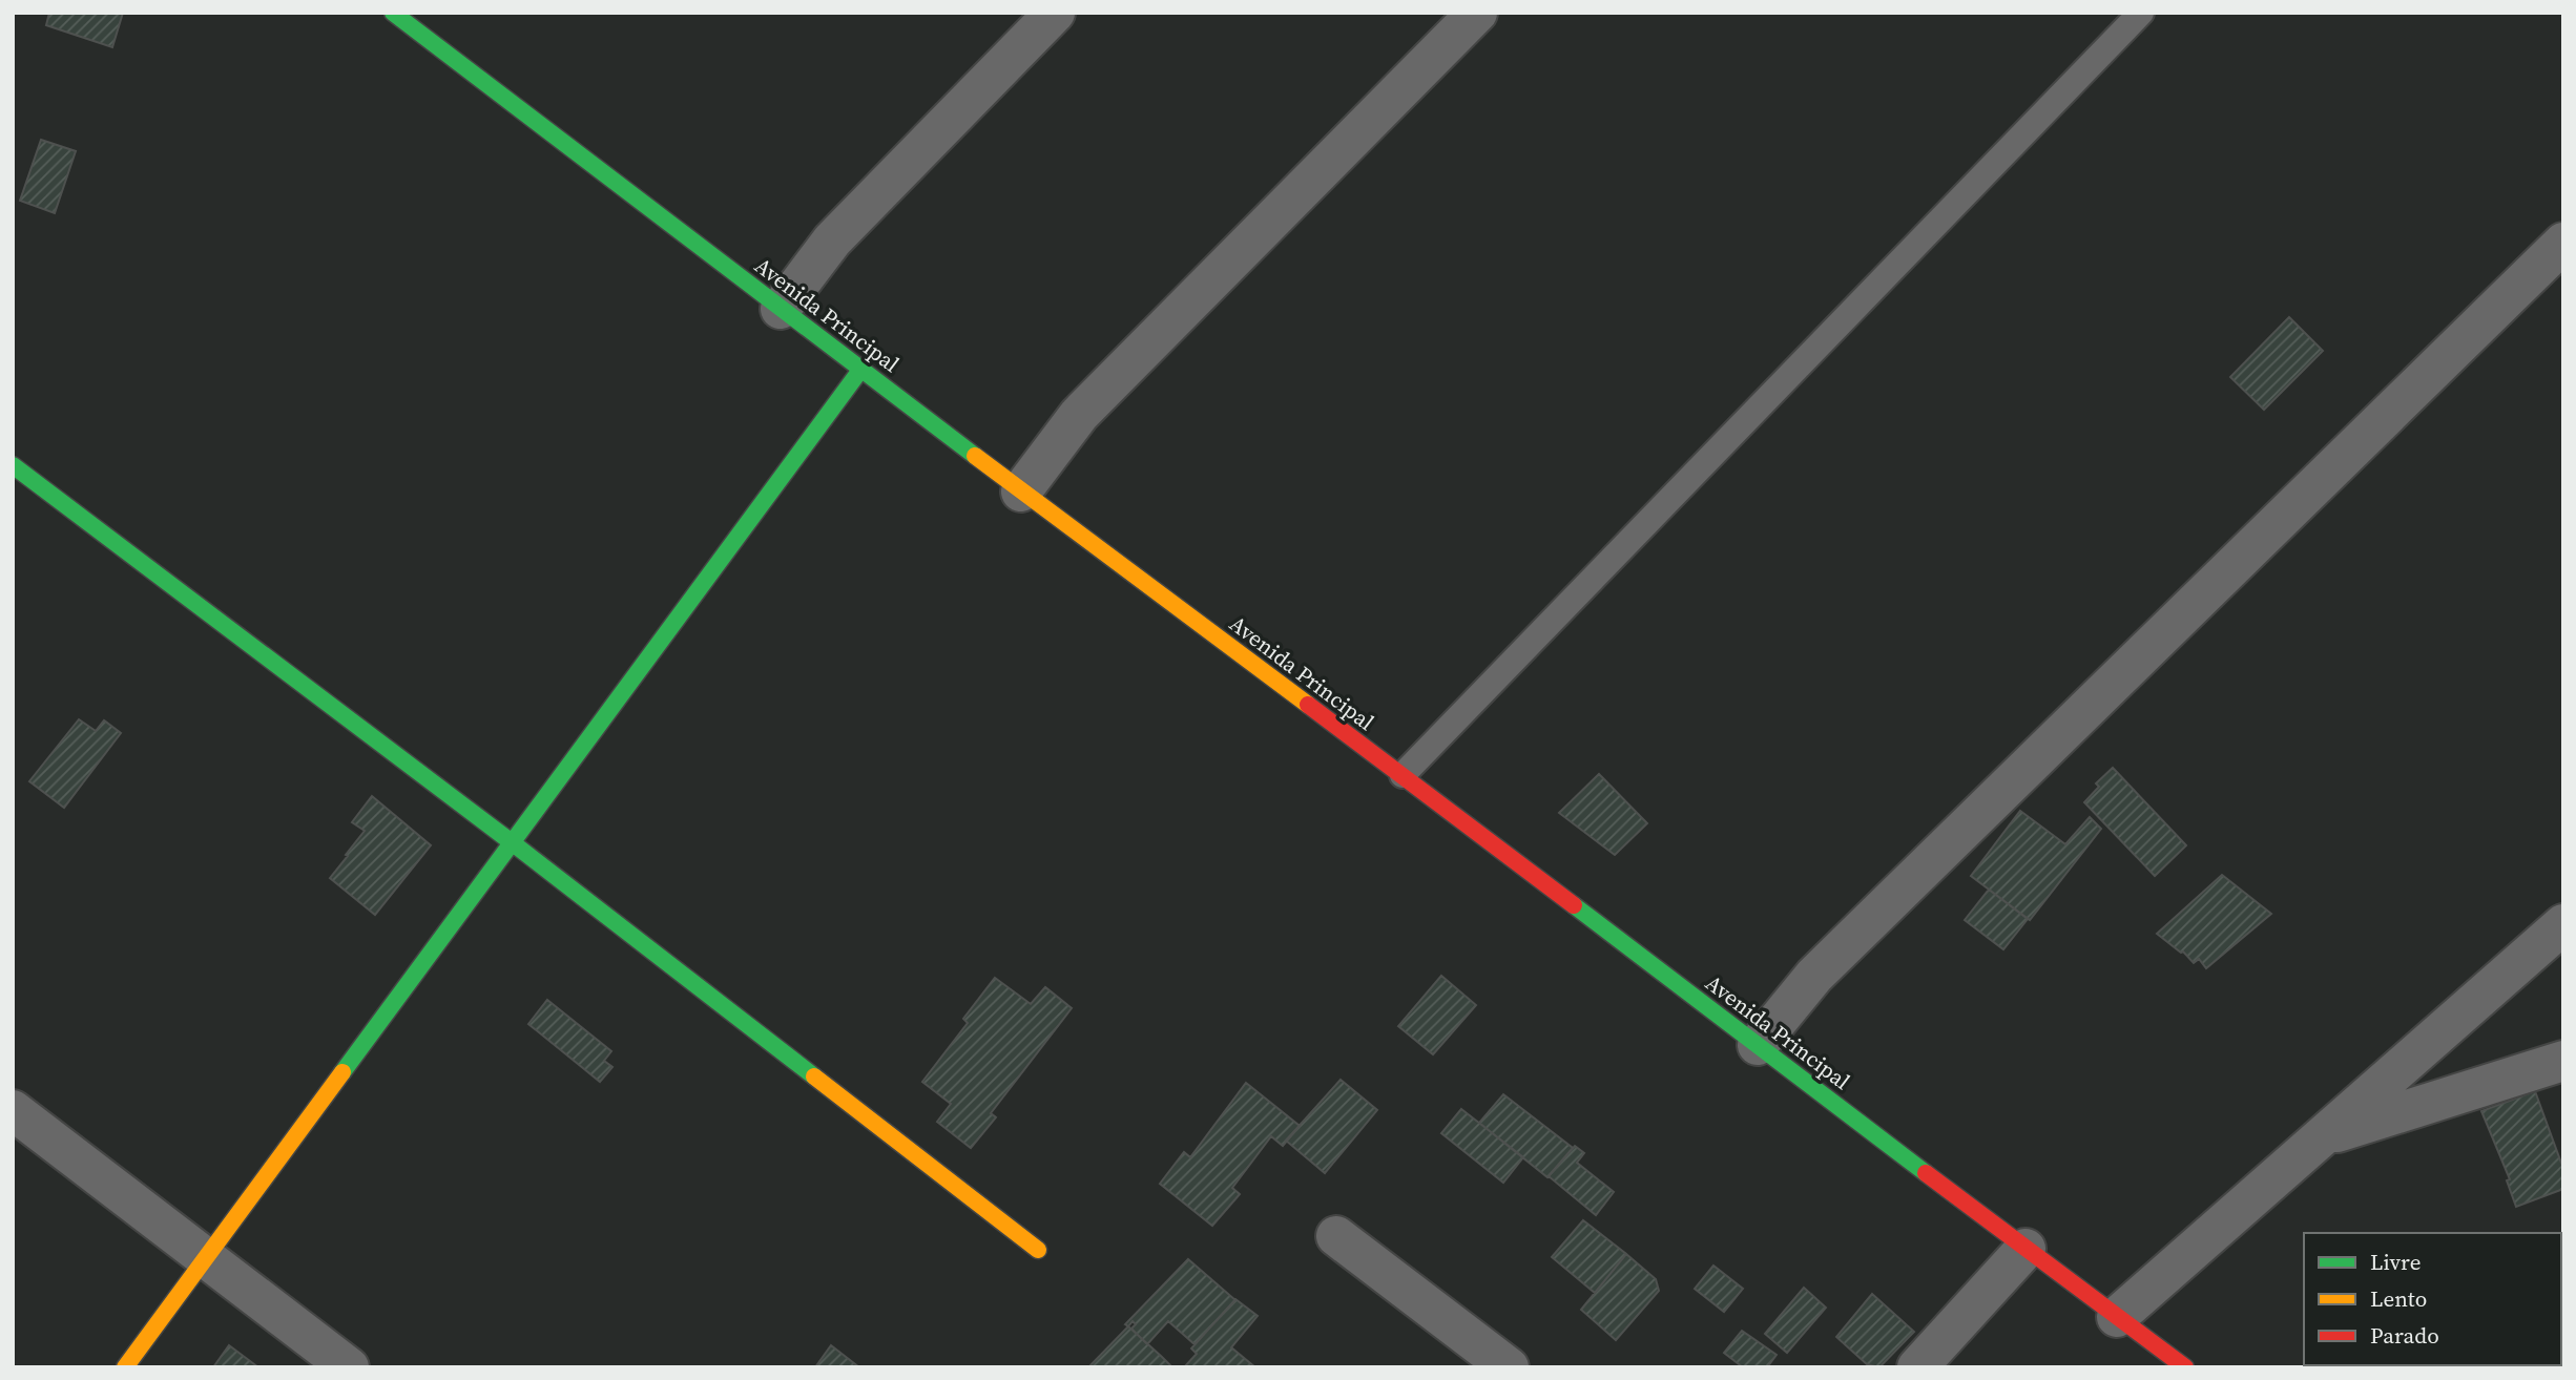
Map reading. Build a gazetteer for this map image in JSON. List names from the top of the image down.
{
  "streets": {
    "street": ["Avenida Principal"]
  },
  "legend": ["Livre", "Lento", "Parado"]
}
